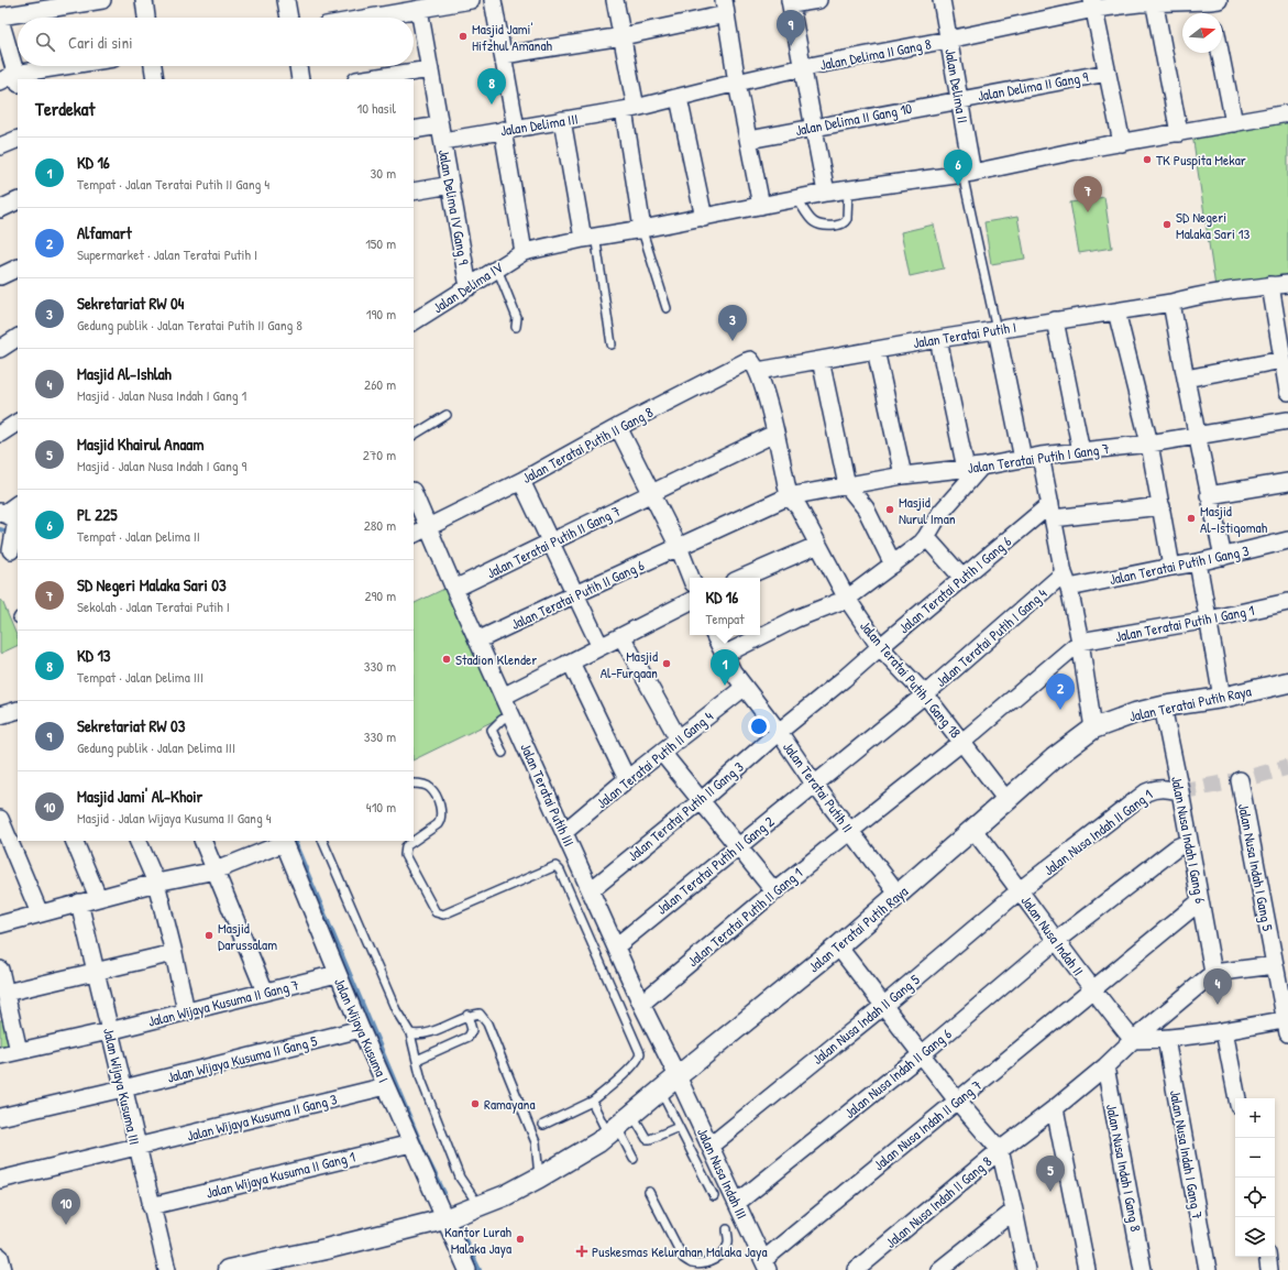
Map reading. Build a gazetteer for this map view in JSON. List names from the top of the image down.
{
  "streets": {
    "street": [
      "Jalan Delima II Gang 8",
      "Jalan Delima II",
      "Jalan Delima II Gang 9",
      "Jalan Delima II Gang 10",
      "Jalan Delima III",
      "Jalan Delima IV Gang 9",
      "Jalan Delima IV",
      "Jalan Teratai Putih I",
      "Jalan Teratai Putih II Gang 8",
      "Jalan Teratai Putih I Gang 7",
      "Jalan Teratai Putih II Gang 7",
      "Jalan Teratai Putih I Gang 3",
      "Jalan Teratai Putih I Gang 6",
      "Jalan Teratai Putih II Gang 6",
      "Jalan Teratai Putih I Gang 1",
      "Jalan Teratai Putih I Gang 4",
      "Jalan Teratai Putih I Gang 18",
      "Jalan Teratai Putih Raya",
      "Jalan Teratai Putih II Gang 4",
      "Jalan Teratai Putih II",
      "Jalan Teratai Putih III",
      "Jalan Teratai Putih II Gang 3",
      "Jalan Nusa Indah II Gang 1",
      "Jalan Nusa Indah I Gang 6",
      "Jalan Teratai Putih II Gang 2",
      "Jalan Nusa Indah I Gang 5",
      "Jalan Teratai Putih II Gang 1",
      "Jalan Nusa Indah II",
      "Jalan Wijaya Kusuma II Gang 7",
      "Jalan Nusa Indah II Gang 5",
      "Jalan Wijaya Kusuma I",
      "Jalan Wijaya Kusuma II Gang 5",
      "Jalan Nusa Indah II Gang 6",
      "Jalan Wijaya Kusuma III",
      "Jalan Wijaya Kusuma II Gang 3",
      "Jalan Nusa Indah II Gang 7",
      "Jalan Nusa Indah I Gang 7",
      "Jalan Nusa Indah I Gang 8",
      "Jalan Nusa Indah III",
      "Jalan Wijaya Kusuma II Gang 1",
      "Jalan Nusa Indah II Gang 8"
    ]
  },
  "crossings": [
    ["Jalan Delima II Gang 8", "Jalan Delima II"],
    ["Jalan Delima II Gang 8", "Jalan Delima III"],
    ["Jalan Delima II", "Jalan Delima II Gang 9"],
    ["Jalan Delima II", "Jalan Delima II Gang 10"],
    ["Jalan Delima II", "Jalan Delima IV"],
    ["Jalan Delima II Gang 9", "Jalan Delima II Gang 10"],
    ["Jalan Delima III", "Jalan Delima IV Gang 9"],
    ["Jalan Delima IV Gang 9", "Jalan Delima IV"],
    ["Jalan Teratai Putih I", "Jalan Teratai Putih II Gang 8"],
    ["Jalan Teratai Putih I", "Jalan Teratai Putih I Gang 18"],
    ["Jalan Teratai Putih II Gang 8", "Jalan Teratai Putih I Gang 18"],
    ["Jalan Teratai Putih II Gang 8", "Jalan Teratai Putih III"],
    ["Jalan Teratai Putih I Gang 7", "Jalan Teratai Putih II Gang 6"],
    ["Jalan Teratai Putih I Gang 7", "Jalan Teratai Putih I Gang 18"],
    ["Jalan Teratai Putih II Gang 7", "Jalan Teratai Putih I Gang 18"],
    ["Jalan Teratai Putih II Gang 7", "Jalan Teratai Putih III"],
    ["Jalan Teratai Putih I Gang 3", "Jalan Teratai Putih I Gang 4"],
    ["Jalan Teratai Putih I Gang 6", "Jalan Teratai Putih I Gang 18"],
    ["Jalan Teratai Putih I Gang 6", "Jalan Teratai Putih II"],
    ["Jalan Teratai Putih I Gang 6", "Jalan Teratai Putih II Gang 3"],
    ["Jalan Teratai Putih II Gang 6", "Jalan Teratai Putih I Gang 18"],
    ["Jalan Teratai Putih II Gang 6", "Jalan Teratai Putih III"],
    ["Jalan Teratai Putih I Gang 1", "Jalan Teratai Putih II Gang 1"],
    ["Jalan Teratai Putih I Gang 4", "Jalan Teratai Putih I Gang 18"],
    ["Jalan Teratai Putih I Gang 4", "Jalan Teratai Putih II"],
    ["Jalan Teratai Putih I Gang 4", "Jalan Teratai Putih II Gang 2"],
    ["Jalan Teratai Putih I Gang 18", "Jalan Teratai Putih Raya"],
    ["Jalan Teratai Putih I Gang 18", "Jalan Teratai Putih II Gang 1"],
    ["Jalan Teratai Putih Raya", "Jalan Teratai Putih II"],
    ["Jalan Teratai Putih Raya", "Jalan Teratai Putih III"],
    ["Jalan Teratai Putih Raya", "Jalan Nusa Indah I Gang 6"],
    ["Jalan Teratai Putih Raya", "Jalan Nusa Indah II"],
    ["Jalan Teratai Putih Raya", "Jalan Wijaya Kusuma I"],
    ["Jalan Teratai Putih Raya", "Jalan Nusa Indah III"],
    ["Jalan Teratai Putih II Gang 4", "Jalan Teratai Putih II"],
    ["Jalan Teratai Putih II Gang 4", "Jalan Teratai Putih III"],
    ["Jalan Teratai Putih II", "Jalan Teratai Putih II Gang 3"],
    ["Jalan Teratai Putih II", "Jalan Teratai Putih II Gang 2"],
    ["Jalan Teratai Putih II", "Jalan Teratai Putih II Gang 1"],
    ["Jalan Teratai Putih III", "Jalan Teratai Putih II Gang 3"],
    ["Jalan Teratai Putih III", "Jalan Teratai Putih II Gang 2"],
    ["Jalan Teratai Putih III", "Jalan Teratai Putih II Gang 1"],
    ["Jalan Teratai Putih III", "Jalan Nusa Indah III"],
    ["Jalan Nusa Indah II Gang 1", "Jalan Nusa Indah I Gang 6"],
    ["Jalan Nusa Indah II Gang 1", "Jalan Nusa Indah II"],
    ["Jalan Nusa Indah II Gang 1", "Jalan Nusa Indah II Gang 5"],
    ["Jalan Nusa Indah I Gang 6", "Jalan Nusa Indah II Gang 6"],
    ["Jalan Nusa Indah I Gang 6", "Jalan Nusa Indah II Gang 7"],
    ["Jalan Nusa Indah II", "Jalan Nusa Indah II Gang 5"],
    ["Jalan Nusa Indah II", "Jalan Nusa Indah II Gang 6"],
    ["Jalan Nusa Indah II", "Jalan Nusa Indah II Gang 7"],
    ["Jalan Wijaya Kusuma II Gang 7", "Jalan Wijaya Kusuma I"],
    ["Jalan Wijaya Kusuma II Gang 7", "Jalan Wijaya Kusuma III"],
    ["Jalan Nusa Indah II Gang 5", "Jalan Nusa Indah III"],
    ["Jalan Wijaya Kusuma I", "Jalan Wijaya Kusuma II Gang 5"],
    ["Jalan Wijaya Kusuma I", "Jalan Wijaya Kusuma II Gang 3"],
    ["Jalan Wijaya Kusuma I", "Jalan Wijaya Kusuma II Gang 1"],
    ["Jalan Wijaya Kusuma II Gang 5", "Jalan Wijaya Kusuma III"],
    ["Jalan Nusa Indah II Gang 6", "Jalan Nusa Indah III"],
    ["Jalan Wijaya Kusuma III", "Jalan Wijaya Kusuma II Gang 3"],
    ["Jalan Wijaya Kusuma III", "Jalan Wijaya Kusuma II Gang 1"],
    ["Jalan Nusa Indah II Gang 7", "Jalan Nusa Indah III"]
  ],
  "places": {
    "other": [
      "Masjid Jami' Hifzhul Amanah",
      "TK Puspita Mekar",
      "SD Negeri Malaka Sari 13",
      "Masjid Nurul Iman",
      "Masjid Al-Istiqomah",
      "Stadion Klender",
      "Masjid Al-Furqaan",
      "Masjid Darussalam",
      "Ramayana",
      "Kantor Lurah Malaka Jaya"
    ],
    "health": ["Puskesmas Kelurahan Malaka Jaya"]
  },
  "north": "right",
  "page": {
    "pins": [
      "9",
      "8",
      "6",
      "7",
      "3",
      "1",
      "2",
      "4",
      "5",
      "10"
    ],
    "search": "Cari di sini",
    "heading": ["Terdekat", "10 hasil"],
    "list": [
      {
        "mark": "1",
        "name": "KD 16",
        "note": "Tempat · Jalan Teratai Putih II Gang 4",
        "value": "30 m"
      },
      {
        "mark": "2",
        "name": "Alfamart",
        "note": "Supermarket · Jalan Teratai Putih I",
        "value": "150 m"
      },
      {
        "mark": "3",
        "name": "Sekretariat RW 04",
        "note": "Gedung publik · Jalan Teratai Putih II Gang 8",
        "value": "190 m"
      },
      {
        "mark": "4",
        "name": "Masjid Al-Ishlah",
        "note": "Masjid · Jalan Nusa Indah I Gang 1",
        "value": "260 m"
      },
      {
        "mark": "5",
        "name": "Masjid Khairul Anaam",
        "note": "Masjid · Jalan Nusa Indah I Gang 9",
        "value": "270 m"
      },
      {
        "mark": "6",
        "name": "PL 225",
        "note": "Tempat · Jalan Delima II",
        "value": "280 m"
      },
      {
        "mark": "7",
        "name": "SD Negeri Malaka Sari 03",
        "note": "Sekolah · Jalan Teratai Putih I",
        "value": "290 m"
      },
      {
        "mark": "8",
        "name": "KD 13",
        "note": "Tempat · Jalan Delima III",
        "value": "330 m"
      },
      {
        "mark": "9",
        "name": "Sekretariat RW 03",
        "note": "Gedung publik · Jalan Delima III",
        "value": "330 m"
      },
      {
        "mark": "10",
        "name": "Masjid Jami' Al-Khoir",
        "note": "Masjid · Jalan Wijaya Kusuma II Gang 4",
        "value": "410 m"
      }
    ],
    "popup": ["KD 16", "Tempat"],
    "map_buttons": ["+", "−"]
  }
}
